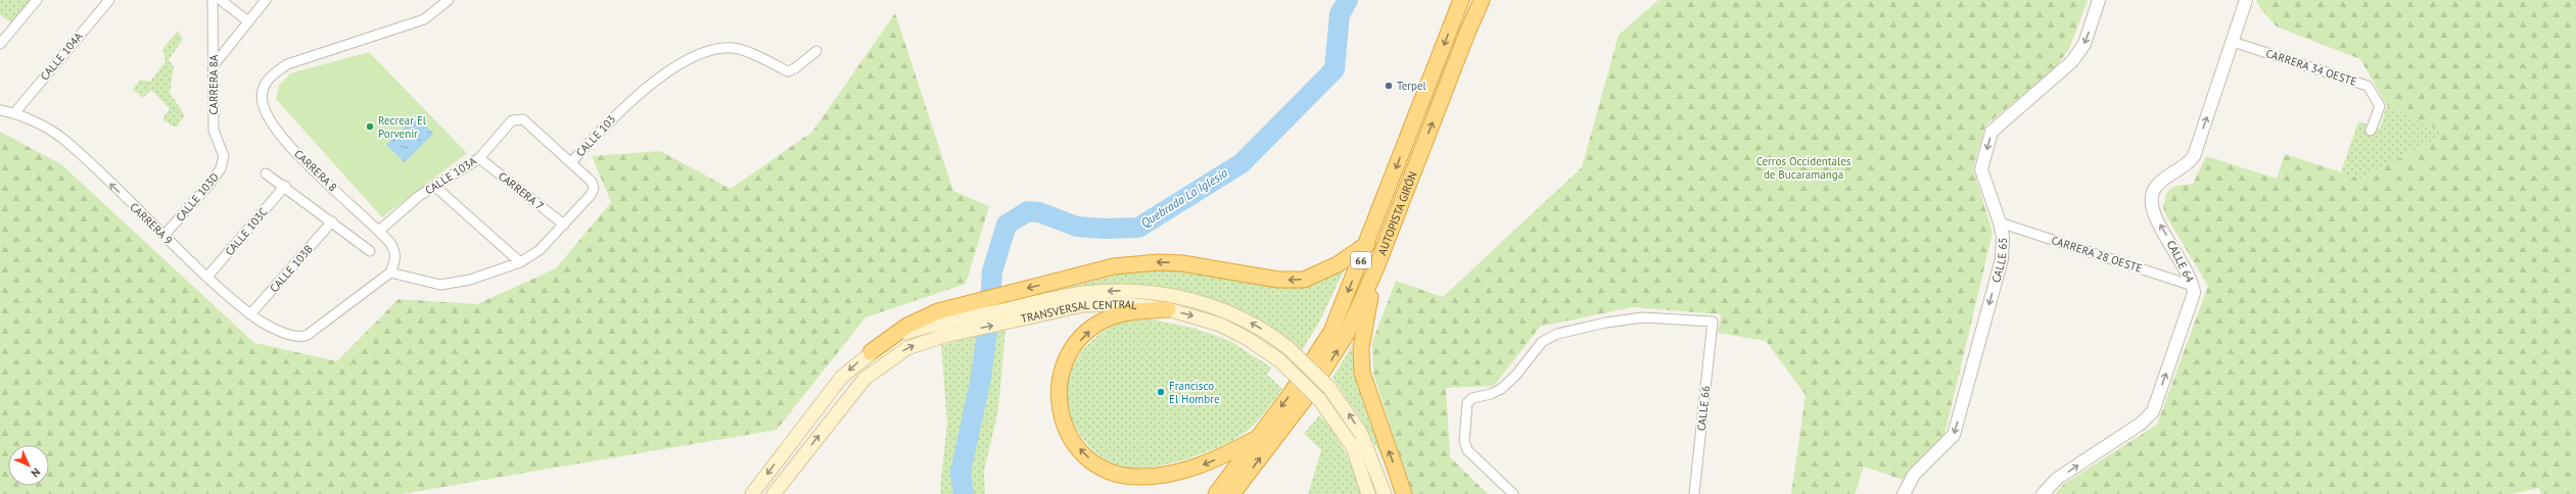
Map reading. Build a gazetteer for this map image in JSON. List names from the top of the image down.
{
  "streets": {
    "highway": ["AUTOPISTA GIRÓN", "66"],
    "main road": ["TRANSVERSAL CENTRAL"],
    "street": [
      "CALLE 104A",
      "CARRERA 34 OESTE",
      "CARRERA 8A",
      "CALLE 103",
      "CARRERA 8",
      "CALLE 103A",
      "CARRERA 7",
      "CALLE 103D",
      "CARRERA 9",
      "CALLE 103C",
      "CARRERA 28 OESTE",
      "CALLE 65",
      "CALLE 64",
      "CALLE 103B",
      "CALLE 66"
    ]
  },
  "crossings": [
    ["CALLE 104A", "CARRERA 9"],
    ["CARRERA 34 OESTE", "CALLE 64"],
    ["CARRERA 8A", "CALLE 103D"],
    ["CALLE 103", "CARRERA 8"],
    ["CALLE 103", "CALLE 103A"],
    ["CALLE 103", "CARRERA 7"],
    ["CALLE 103", "CARRERA 9"],
    ["CARRERA 8", "CALLE 103A"],
    ["CARRERA 8", "CARRERA 9"],
    ["CALLE 103A", "CARRERA 7"],
    ["CALLE 103D", "CARRERA 9"],
    ["CARRERA 9", "CALLE 103C"],
    ["CARRERA 9", "CALLE 103B"],
    ["CARRERA 28 OESTE", "CALLE 65"],
    ["CARRERA 28 OESTE", "CALLE 64"]
  ],
  "one_way": ["CARRERA 9", "CALLE 65", "CALLE 64"],
  "water": ["Quebrada La Iglesia"],
  "parks": ["Cerros Occidentales de Bucaramanga"],
  "places": ["Terpel", "Recrear El Porvenir", "Francisco El Hombre"],
  "north": "bottom right"
}
